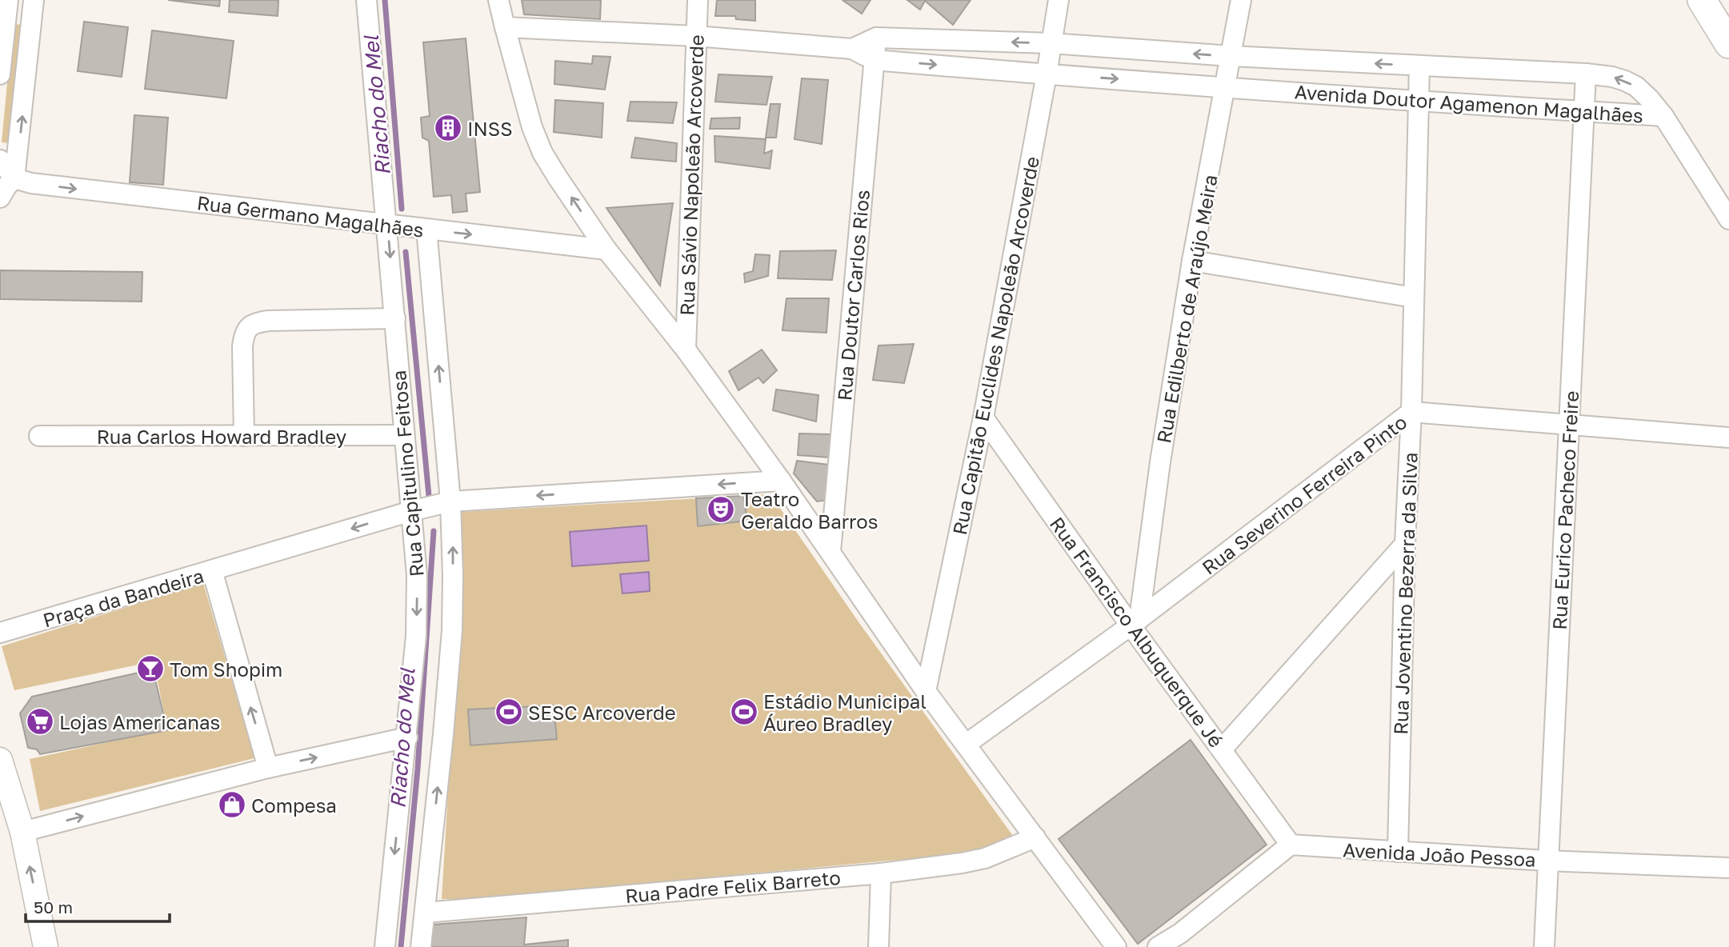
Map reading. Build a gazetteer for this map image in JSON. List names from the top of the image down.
{
  "streets": {
    "street": [
      "Avenida Doutor Agamenon Magalhães",
      "Rua Sávio Napoleão Arcoverde",
      "Rua Germano Magalhães",
      "Rua Doutor Carlos Rios",
      "Rua Edilberto de Araújo Meira",
      "Rua Capitão Euclides Napoleão Arcoverde",
      "Rua Carlos Howard Bradley",
      "Rua Capitulino Feitosa",
      "Rua Severino Ferreira Pinto",
      "Rua Eurico Pacheco Freire",
      "Rua Joventino Bezerra da Silva",
      "Praça da Bandeira",
      "Rua Francisco Albuquerque Jé",
      "Avenida João Pessoa",
      "Rua Padre Felix Barreto"
    ]
  },
  "crossings": [
    ["Avenida Doutor Agamenon Magalhães", "Rua Sávio Napoleão Arcoverde"],
    ["Avenida Doutor Agamenon Magalhães", "Rua Doutor Carlos Rios"],
    ["Avenida Doutor Agamenon Magalhães", "Rua Edilberto de Araújo Meira"],
    ["Avenida Doutor Agamenon Magalhães", "Rua Capitão Euclides Napoleão Arcoverde"],
    ["Avenida Doutor Agamenon Magalhães", "Rua Eurico Pacheco Freire"],
    ["Avenida Doutor Agamenon Magalhães", "Rua Joventino Bezerra da Silva"],
    ["Rua Germano Magalhães", "Rua Capitulino Feitosa"],
    ["Rua Edilberto de Araújo Meira", "Rua Severino Ferreira Pinto"],
    ["Rua Edilberto de Araújo Meira", "Rua Francisco Albuquerque Jé"],
    ["Rua Capitão Euclides Napoleão Arcoverde", "Rua Francisco Albuquerque Jé"],
    ["Rua Carlos Howard Bradley", "Rua Capitulino Feitosa"],
    ["Rua Capitulino Feitosa", "Rua Padre Felix Barreto"],
    ["Rua Severino Ferreira Pinto", "Rua Eurico Pacheco Freire"],
    ["Rua Severino Ferreira Pinto", "Rua Joventino Bezerra da Silva"],
    ["Rua Severino Ferreira Pinto", "Rua Francisco Albuquerque Jé"],
    ["Rua Eurico Pacheco Freire", "Avenida João Pessoa"],
    ["Rua Joventino Bezerra da Silva", "Avenida João Pessoa"],
    ["Rua Francisco Albuquerque Jé", "Avenida João Pessoa"]
  ],
  "one_way": ["Rua Germano Magalhães", "Praça da Bandeira"],
  "water": ["Riacho do Mel"],
  "places": {
    "building": ["INSS"],
    "theatre": ["Teatro Geraldo Barros"],
    "bar": ["Tom Shopim"],
    "sports": ["SESC Arcoverde", "Estádio Municipal Áureo Bradley"],
    "supermarket": ["Lojas Americanas"],
    "shop": ["Compesa"]
  },
  "scale_bar": "50 m"
}
